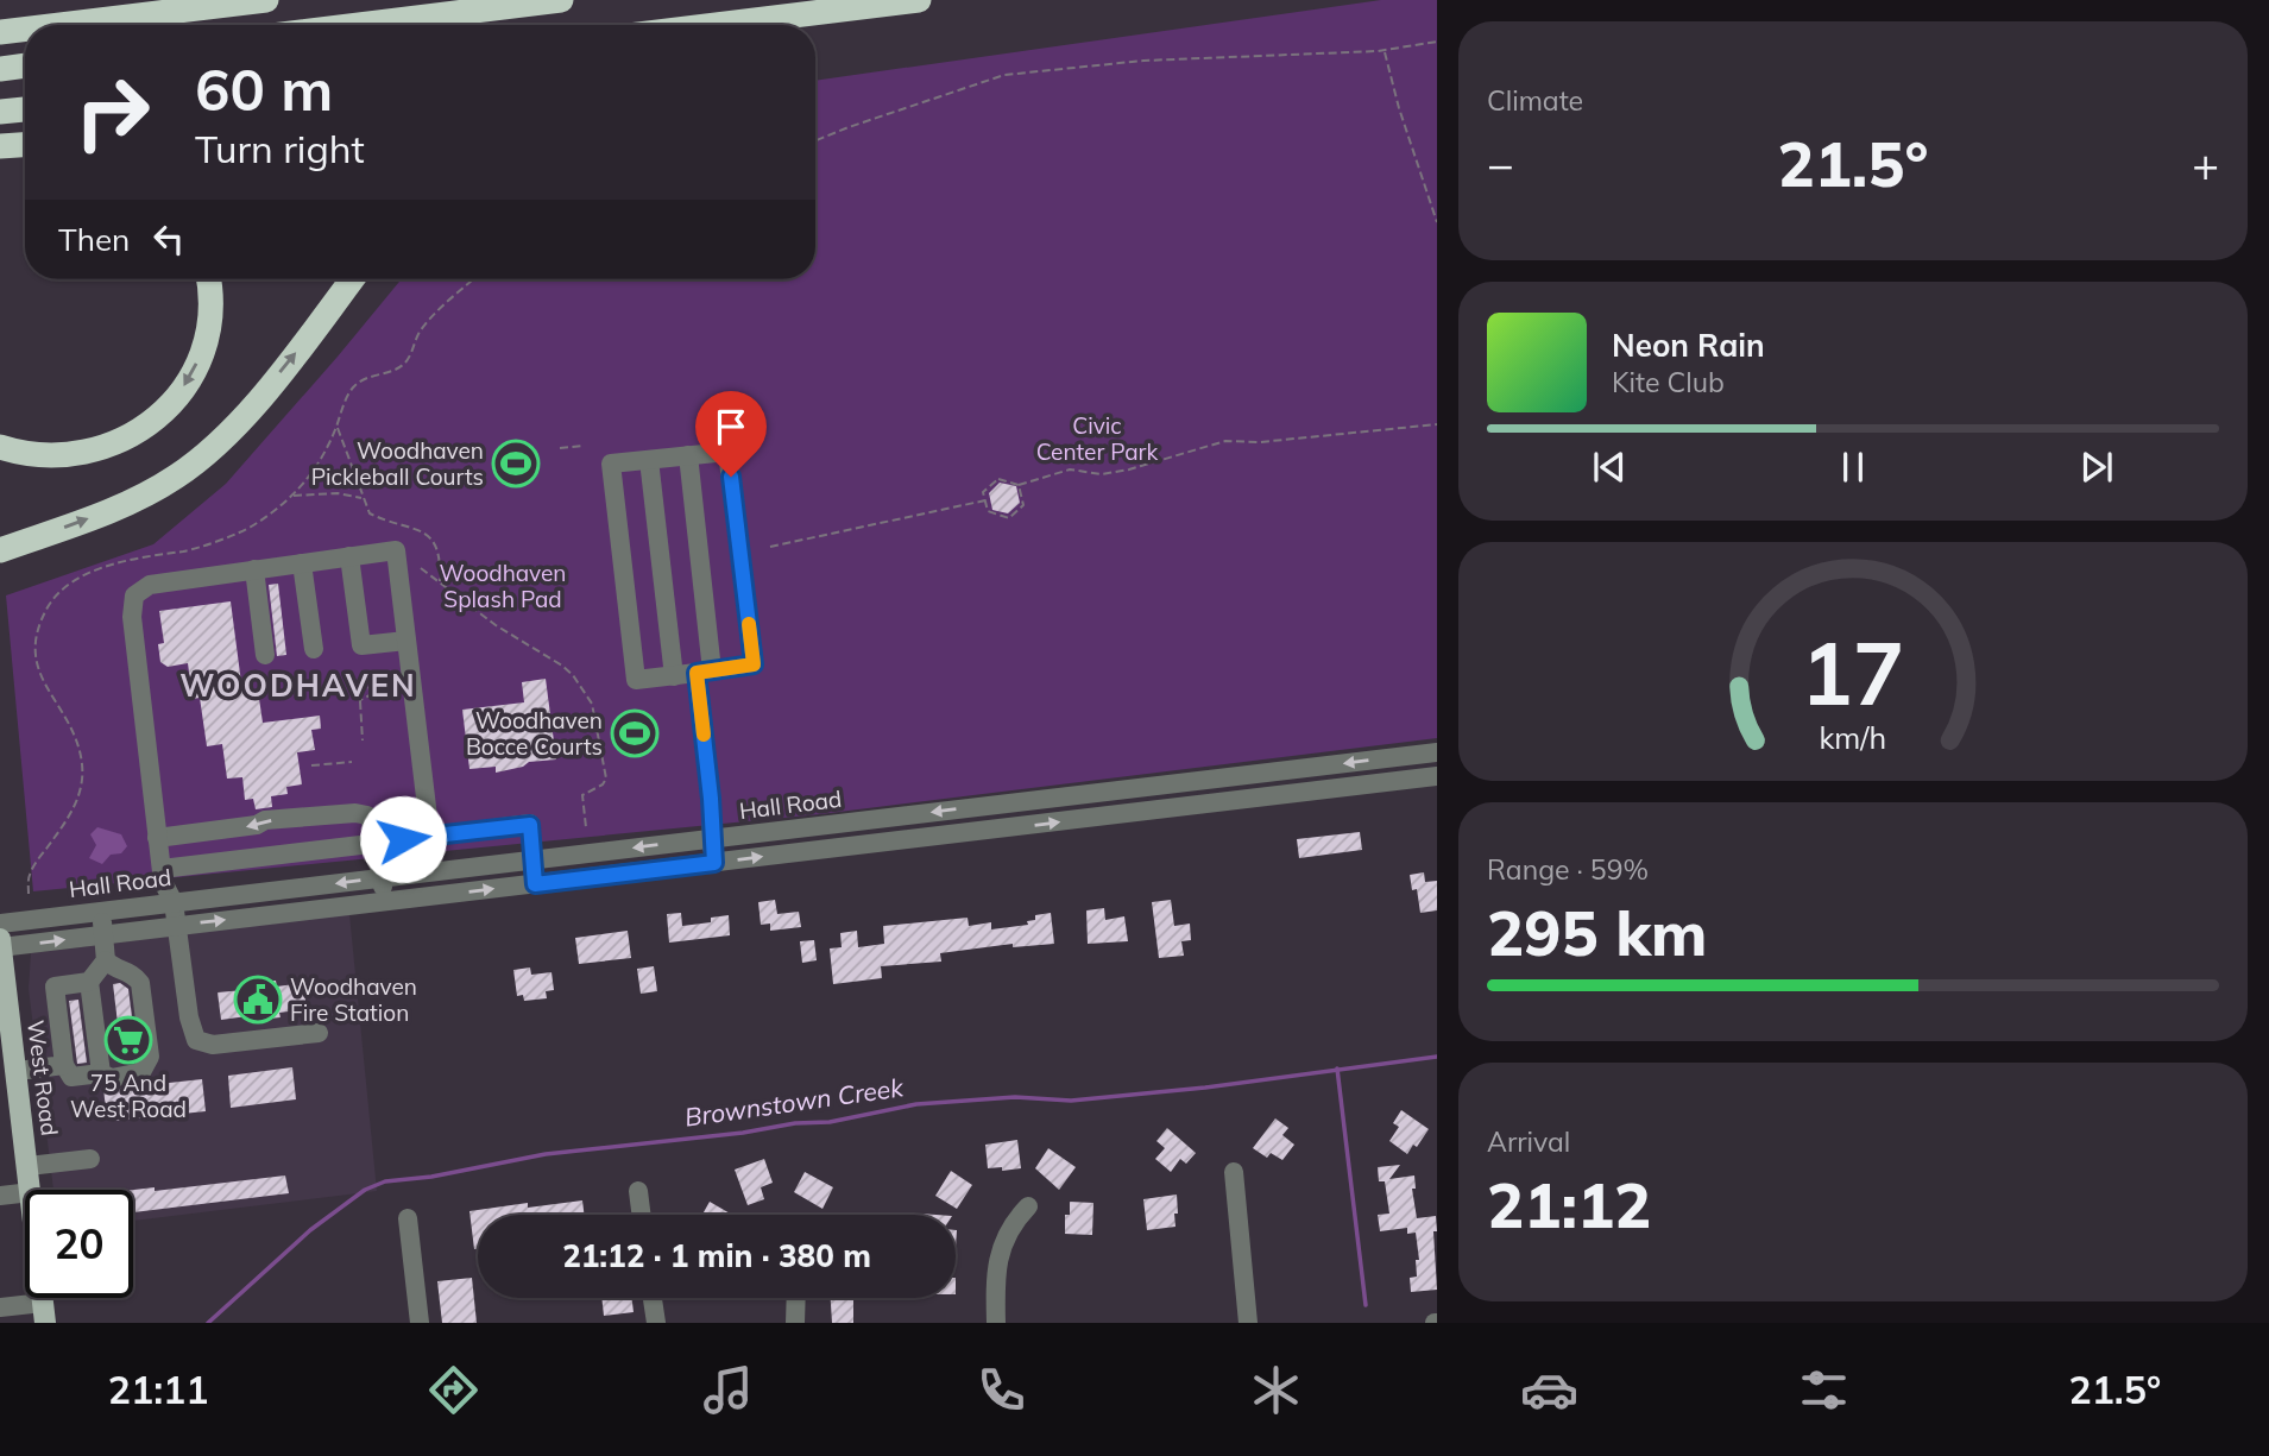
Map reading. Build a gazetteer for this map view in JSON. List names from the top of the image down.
{
  "streets": {
    "main road": ["West Road"],
    "street": ["Hall Road"]
  },
  "districts": ["WOODHAVEN"],
  "water": ["Brownstown Creek"],
  "parks": ["Civic Center Park", "Woodhaven Splash Pad"],
  "places": {
    "sports": ["Woodhaven Pickleball Courts", "Woodhaven Bocce Courts"],
    "public building": ["Woodhaven Fire Station"],
    "supermarket": ["75 And West Road"]
  },
  "page": {
    "tile": [
      "Climate",
      ["Range · 59%", "295 km"],
      ["Arrival", "21:12"]
    ],
    "turn": ["60 m", "Turn right"],
    "heat": ["−", "21.5°", "+"],
    "then": "Then",
    "song": ["Neon Rain", "Kite Club"],
    "limit": "20",
    "trip": "21:12 · 1 min · 380 m",
    "tabs": ["21:11", "21.5°"],
    "gauge": ["17", "km/h"]
  }
}
